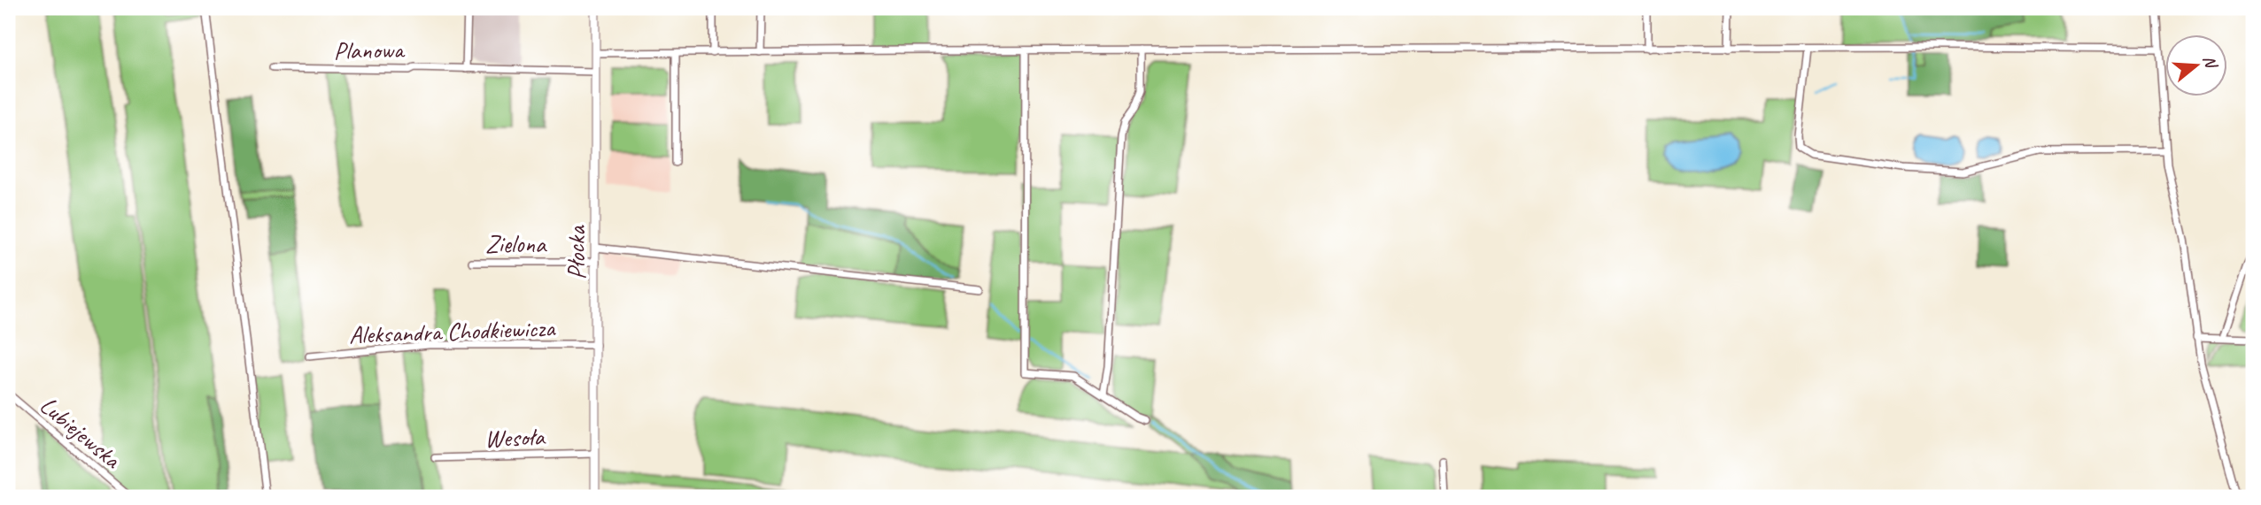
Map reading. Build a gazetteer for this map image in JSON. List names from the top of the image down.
{
  "streets": {
    "street": [
      "Planowa",
      "Zielona",
      "Płocka",
      "Aleksandra Chodkiewicza",
      "Lubiejewska",
      "Wesoła"
    ]
  },
  "crossings": [
    ["Planowa", "Płocka"],
    ["Zielona", "Płocka"],
    ["Płocka", "Aleksandra Chodkiewicza"],
    ["Płocka", "Wesoła"]
  ],
  "north": "right"
}
